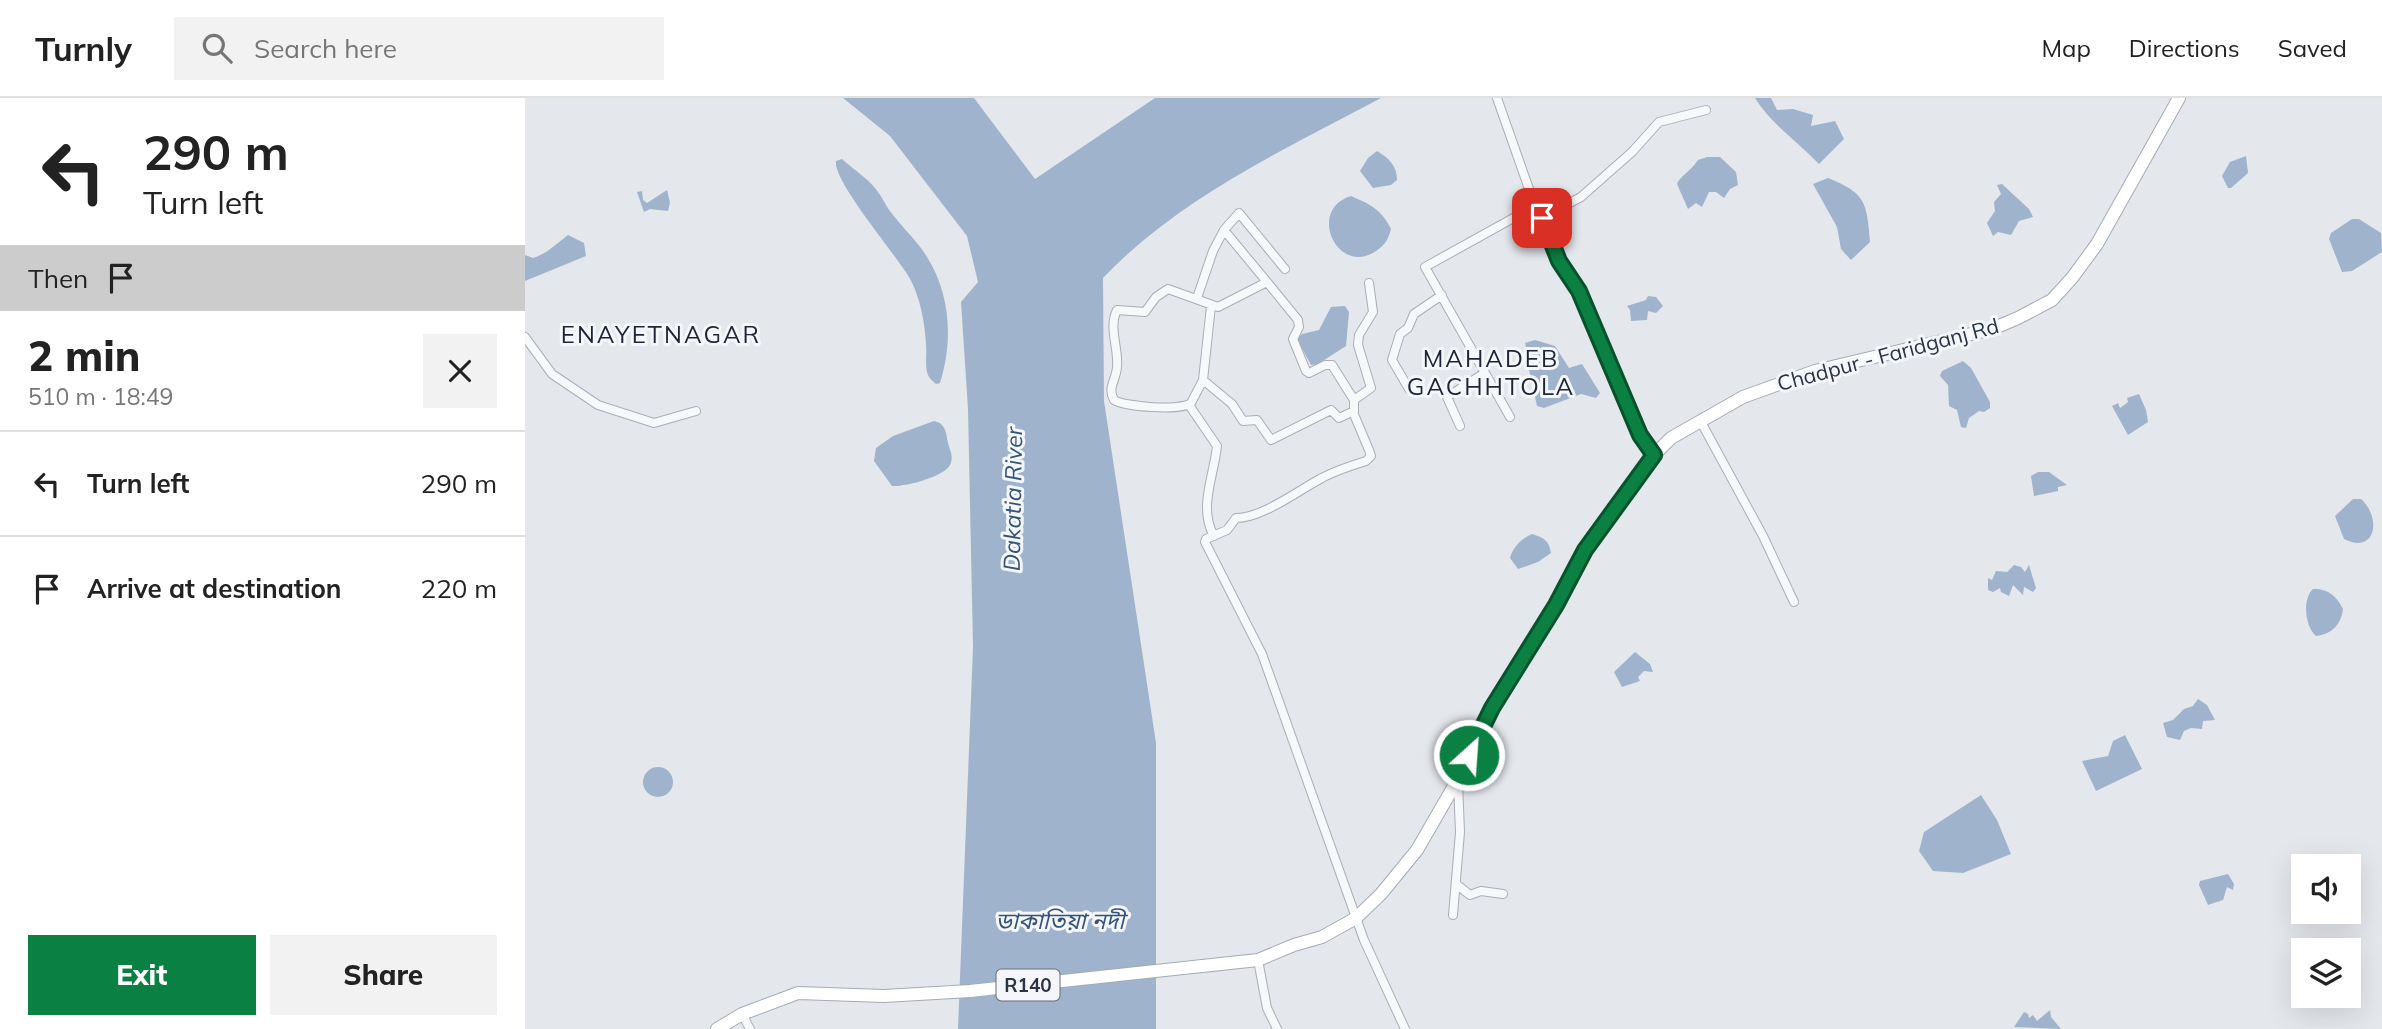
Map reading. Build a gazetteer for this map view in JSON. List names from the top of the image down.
{
  "streets": {
    "main road": ["Chadpur - Faridganj Rd", "R140"]
  },
  "crossings": [
    ["Chadpur - Faridganj Rd", "R140"]
  ],
  "districts": ["ENAYETNAGAR", "MAHADEB GACHHTOLA"],
  "water": ["Dakatia River", "ডাকাতিয়া নদী"],
  "page": {
    "header": "Turnly",
    "search": "Search here",
    "nav": ["Map", "Directions", "Saved"],
    "turn": ["290 m", "Turn left"],
    "then": "Then",
    "heading": ["2 min", "510 m · 18:49"],
    "list": [
      {
        "name": "Turn left",
        "value": "290 m"
      },
      {
        "name": "Arrive at destination",
        "value": "220 m"
      }
    ],
    "buttons": ["Exit", "Share"]
  }
}
